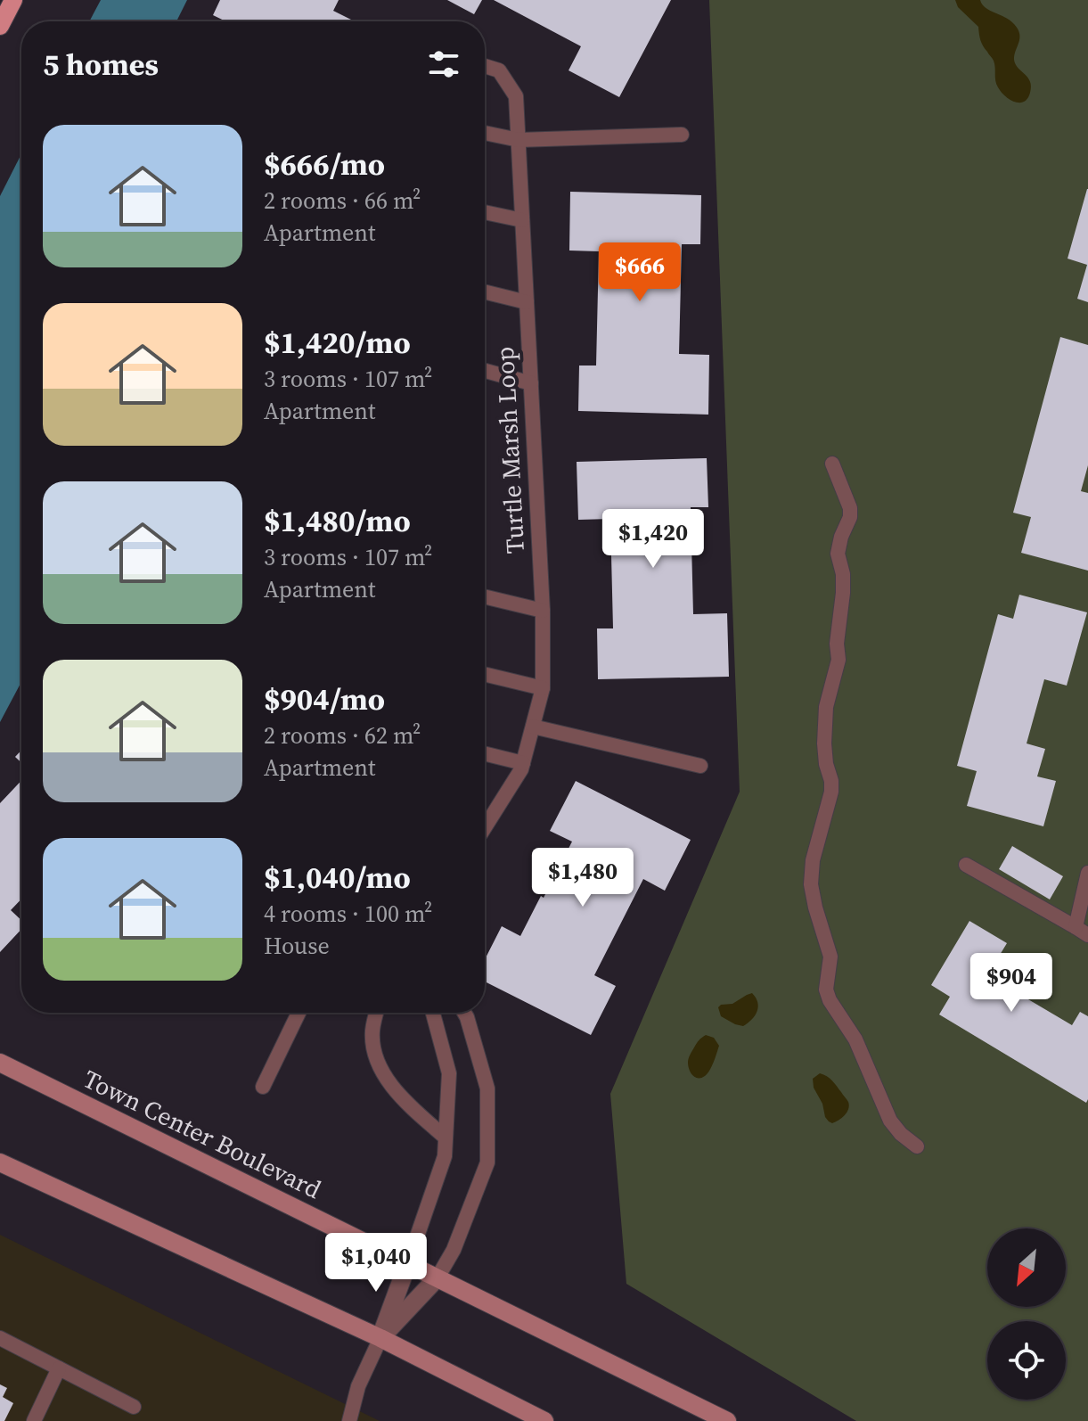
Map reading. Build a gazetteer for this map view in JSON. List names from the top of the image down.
{
  "streets": {
    "main road": ["Town Center Boulevard"],
    "lane": ["Turtle Marsh Loop"]
  },
  "north": "bottom left",
  "page": {
    "heading": "5 homes",
    "list": [
      {
        "name": "$666/mo",
        "note": "2 rooms · 66 m² · Apartment"
      },
      {
        "name": "$1,420/mo",
        "note": "3 rooms · 107 m² · Apartment"
      },
      {
        "name": "$1,480/mo",
        "note": "3 rooms · 107 m² · Apartment"
      },
      {
        "name": "$904/mo",
        "note": "2 rooms · 62 m² · Apartment"
      },
      {
        "name": "$1,040/mo",
        "note": "4 rooms · 100 m² · House"
      }
    ],
    "price": [
      "$666",
      "$1,420",
      "$1,480",
      "$904",
      "$1,040"
    ]
  }
}
